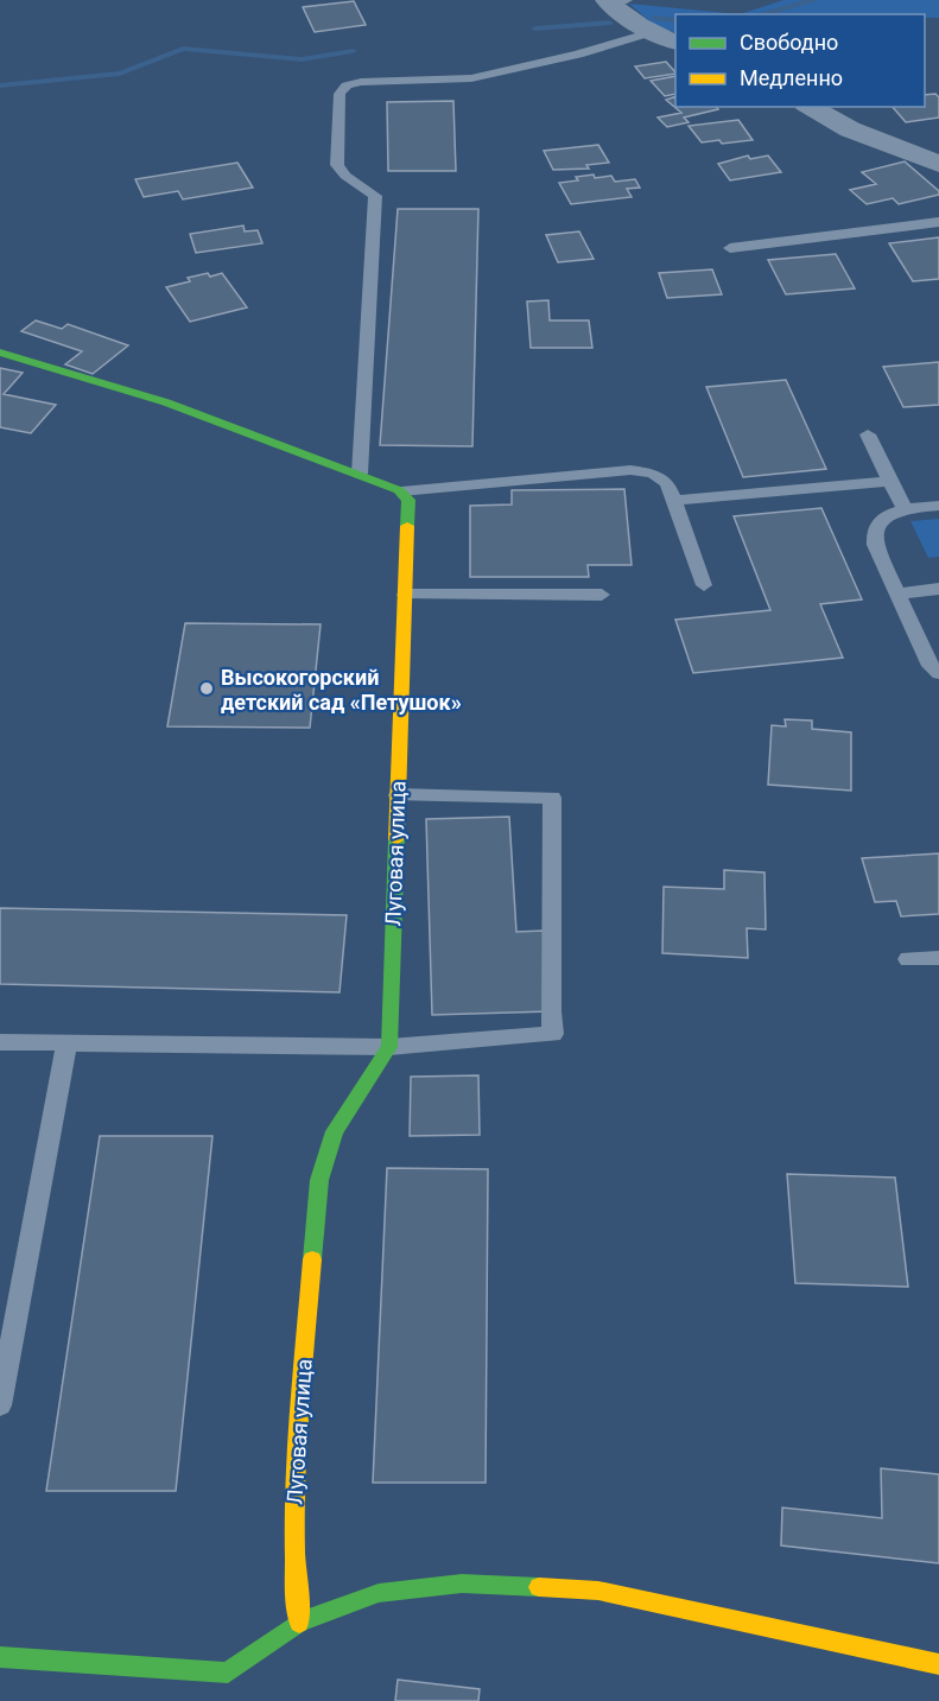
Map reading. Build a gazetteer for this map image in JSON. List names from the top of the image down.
{
  "streets": {
    "street": ["Луговая улица"]
  },
  "places": ["Высокогорский детский сад «Петушок»"],
  "legend": ["Свободно", "Медленно"]
}
